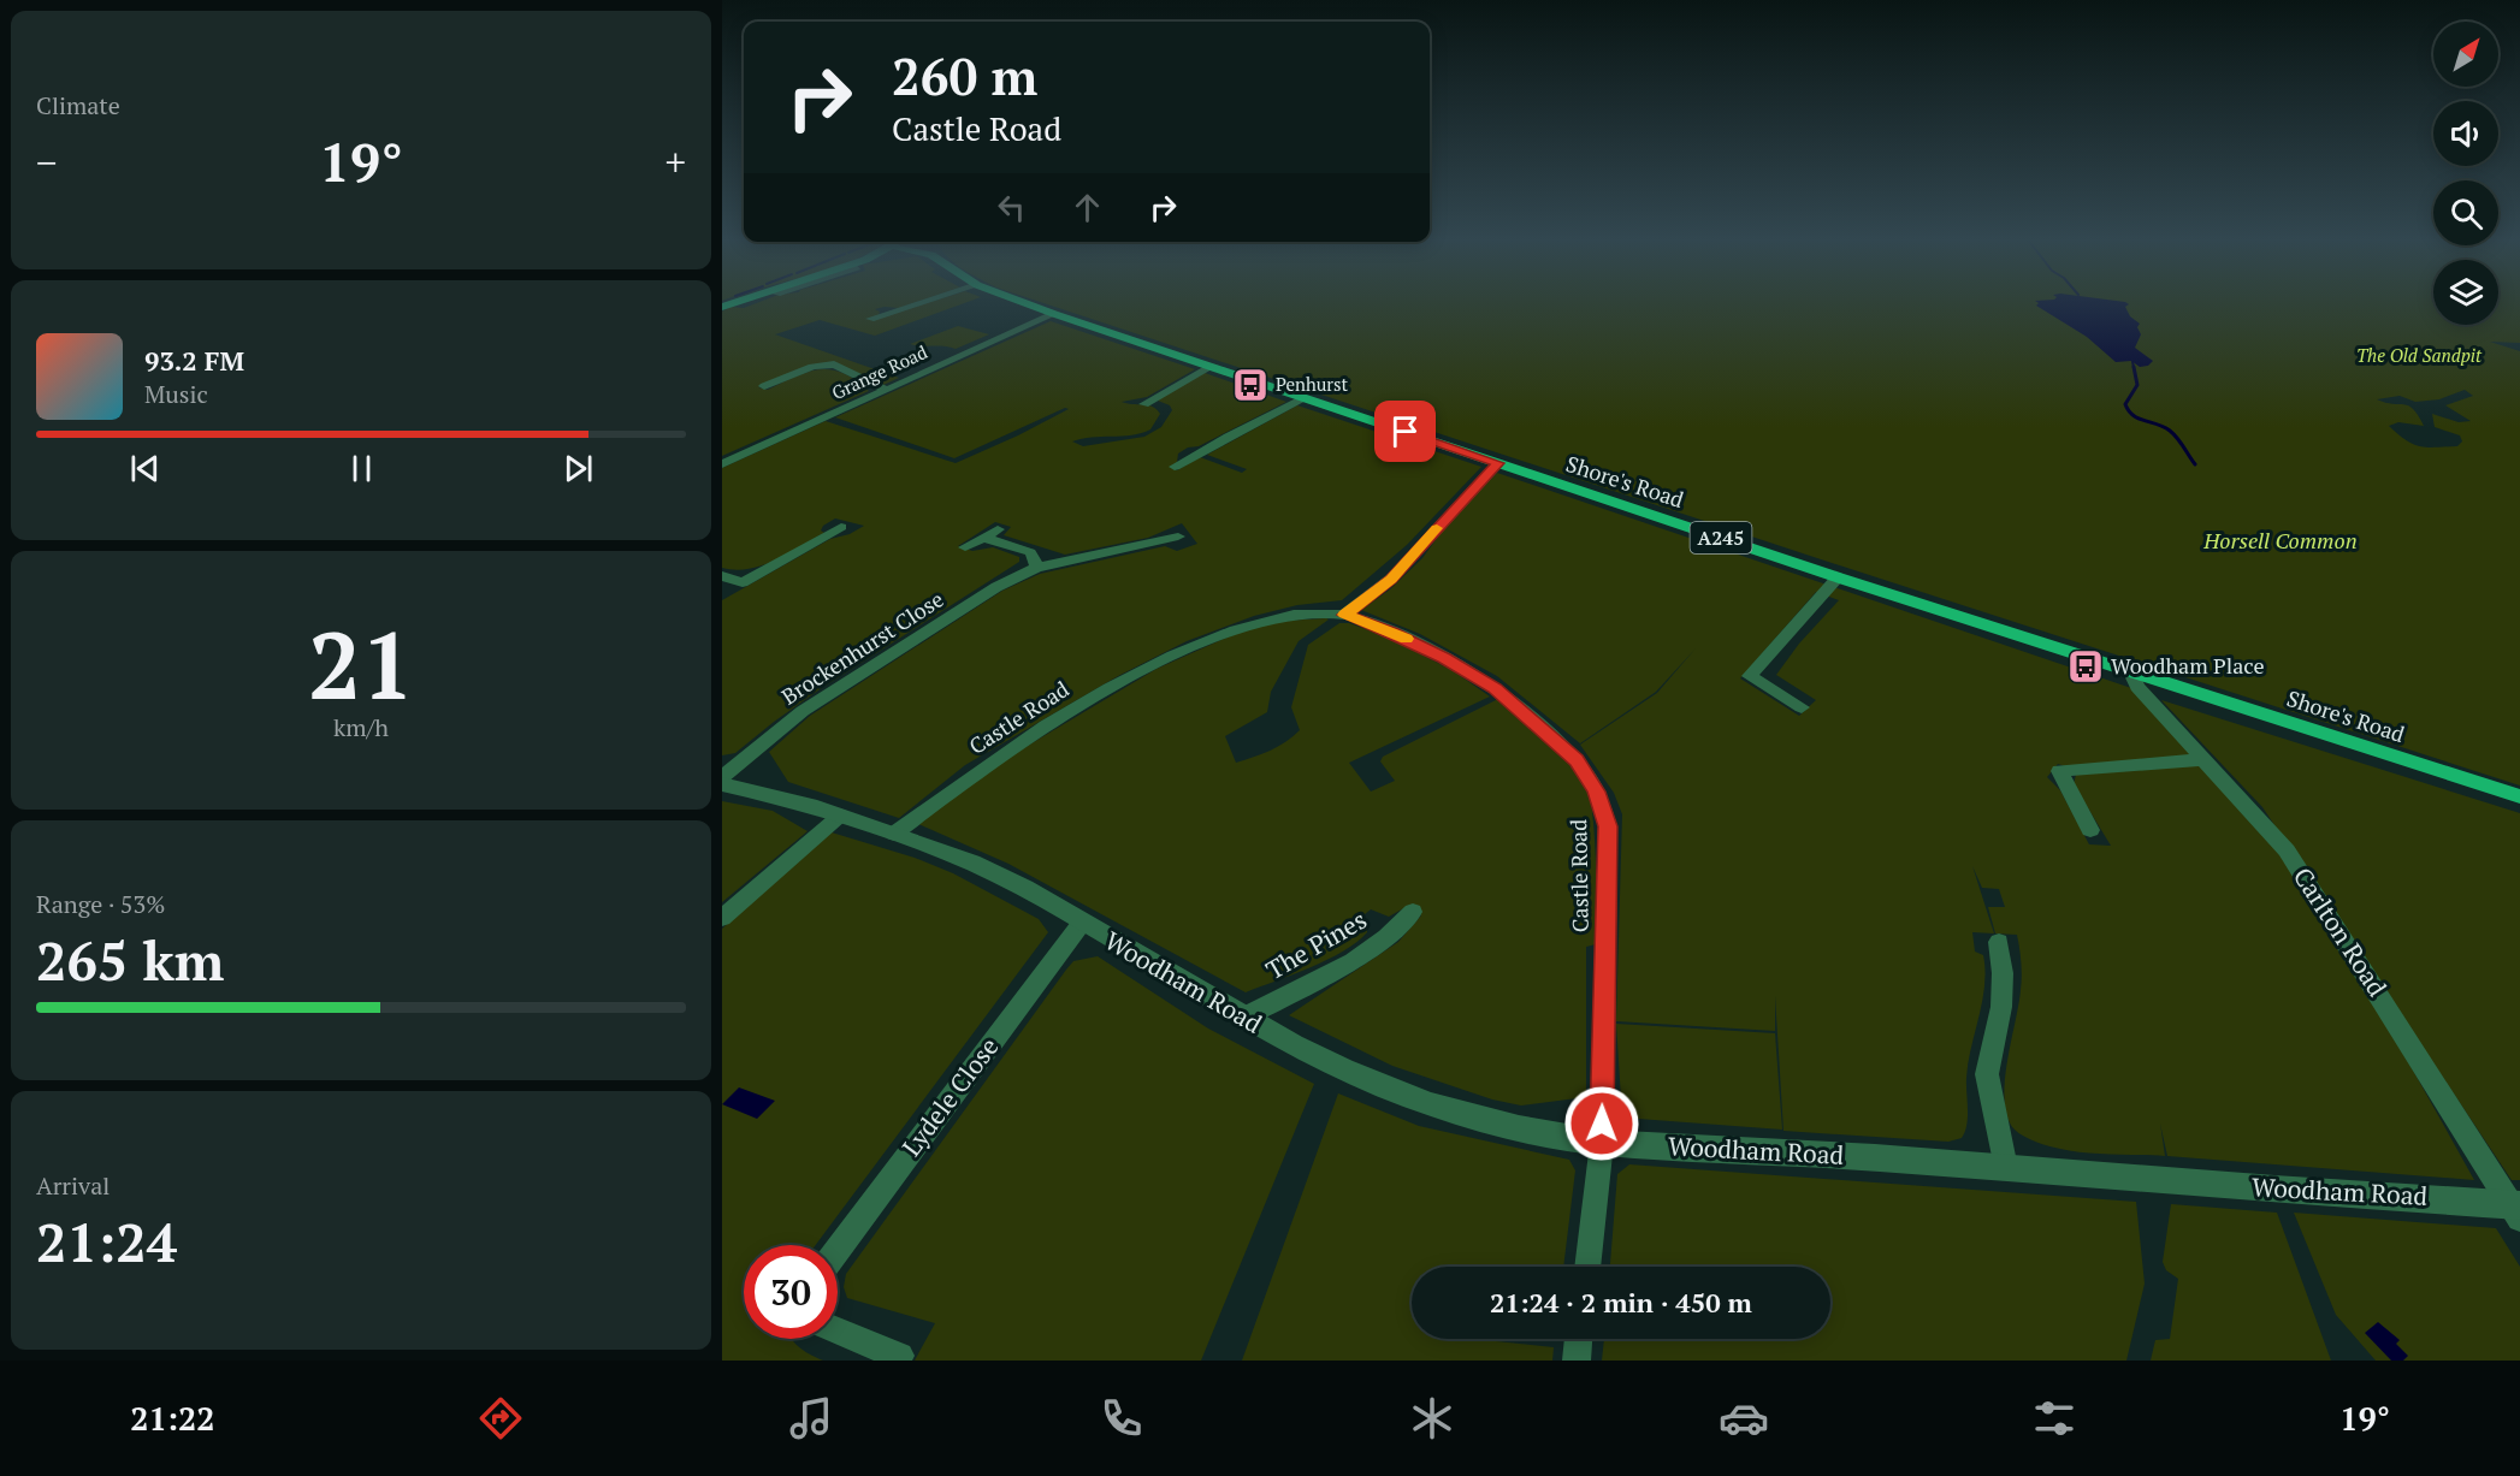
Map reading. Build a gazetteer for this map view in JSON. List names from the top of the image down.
{
  "streets": {
    "main road": ["Shore's Road", "A245"],
    "street": [
      "Grange Road",
      "Brockenhurst Close",
      "Castle Road",
      "Carlton Road",
      "The Pines",
      "Woodham Road",
      "Lydele Close"
    ]
  },
  "crossings": [
    ["Grange Road", "Shore's Road"],
    ["Shore's Road", "Carlton Road"],
    ["Castle Road", "Woodham Road"],
    ["Carlton Road", "Woodham Road"],
    ["The Pines", "Woodham Road"],
    ["Woodham Road", "Lydele Close"]
  ],
  "parks": ["The Old Sandpit", "Horsell Common"],
  "places": {
    "bus stop": ["Penhurst", "Woodham Place"]
  },
  "north": "top right",
  "page": {
    "tile": [
      "Climate",
      ["21", "km/h"],
      ["Range · 53%", "265 km"],
      ["Arrival", "21:24"]
    ],
    "turn": ["260 m", "Castle Road"],
    "heat": ["−", "19°", "+"],
    "song": ["93.2 FM", "Music"],
    "limit": "30",
    "trip": "21:24 · 2 min · 450 m",
    "tabs": ["21:22", "19°"]
  }
}
